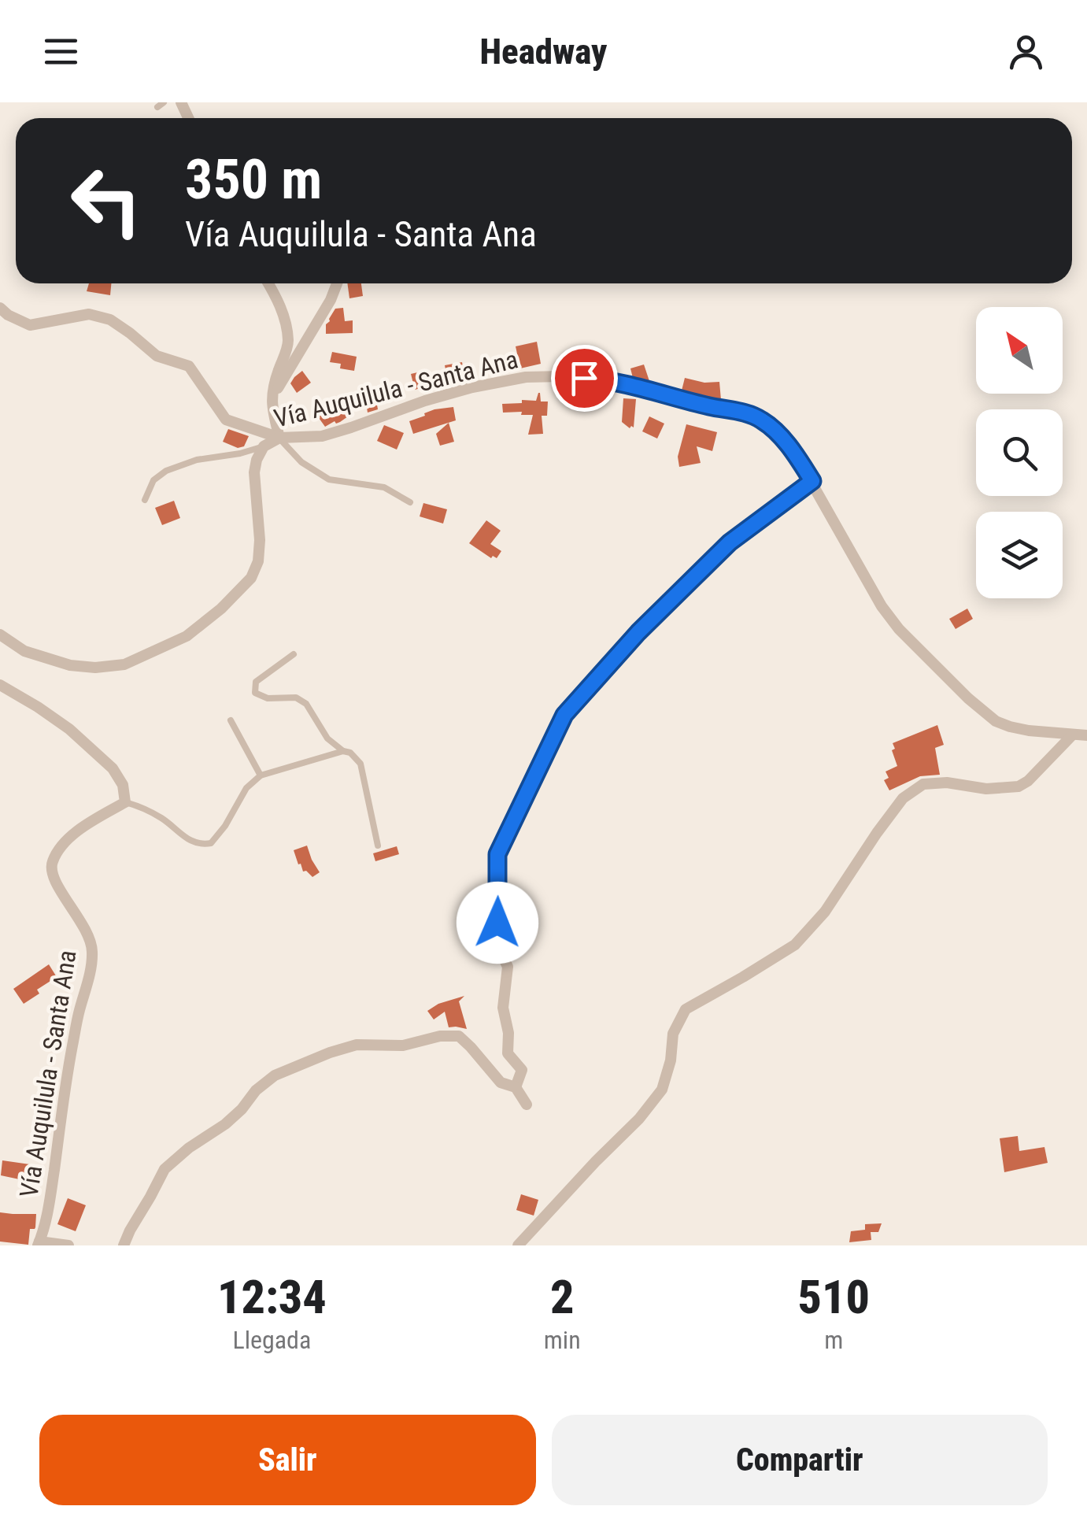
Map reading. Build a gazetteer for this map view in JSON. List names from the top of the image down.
{
  "streets": {
    "street": ["Vía Auquilula - Santa Ana"]
  },
  "north": "top left",
  "page": {
    "header": "Headway",
    "turn": ["350 m", "Vía Auquilula - Santa Ana"],
    "eta": [
      "12:34",
      "Llegada",
      "2",
      "min",
      "510",
      "m"
    ],
    "buttons": ["Salir", "Compartir"]
  }
}
